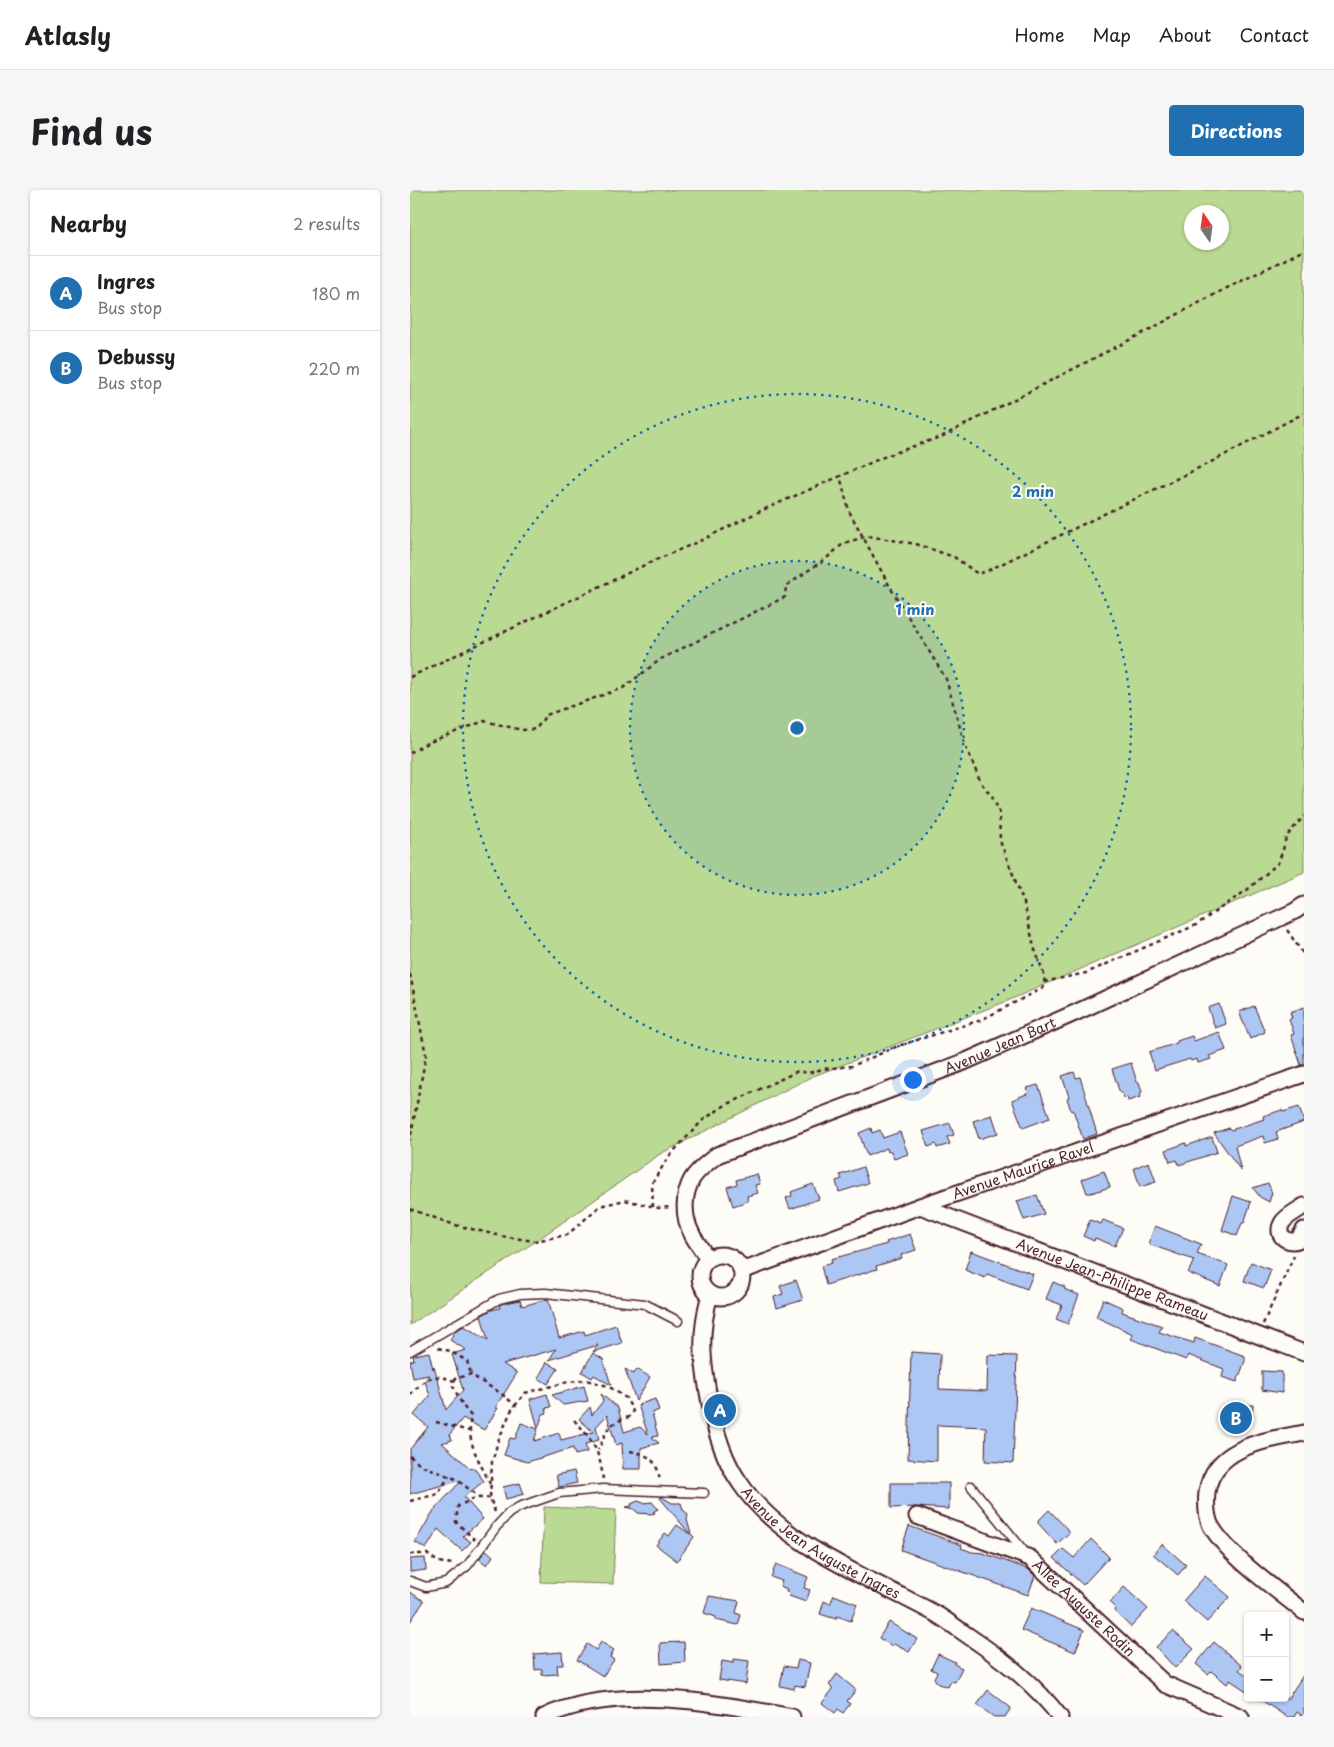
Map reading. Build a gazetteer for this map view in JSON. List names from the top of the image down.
{
  "streets": {
    "street": [
      "Avenue Jean Bart",
      "Avenue Maurice Ravel",
      "Avenue Jean-Philippe Rameau",
      "Avenue Jean Auguste Ingres",
      "Allée Auguste Rodin"
    ]
  },
  "crossings": [
    ["Avenue Jean Bart", "Avenue Maurice Ravel"],
    ["Avenue Jean Bart", "Avenue Jean Auguste Ingres"],
    ["Avenue Maurice Ravel", "Avenue Jean-Philippe Rameau"],
    ["Avenue Maurice Ravel", "Avenue Jean Auguste Ingres"]
  ],
  "north": "top",
  "page": {
    "header": "Atlasly",
    "nav": [
      "Home",
      "Map",
      "About",
      "Contact"
    ],
    "title": "Find us",
    "buttons": "Directions",
    "heading": ["Nearby", "2 results"],
    "list": [
      {
        "mark": "A",
        "name": "Ingres",
        "note": "Bus stop",
        "value": "180 m"
      },
      {
        "mark": "B",
        "name": "Debussy",
        "note": "Bus stop",
        "value": "220 m"
      }
    ],
    "pins": ["A", "B"],
    "map_buttons": ["+", "−"]
  },
  "rings": ["2 min", "1 min"]
}
